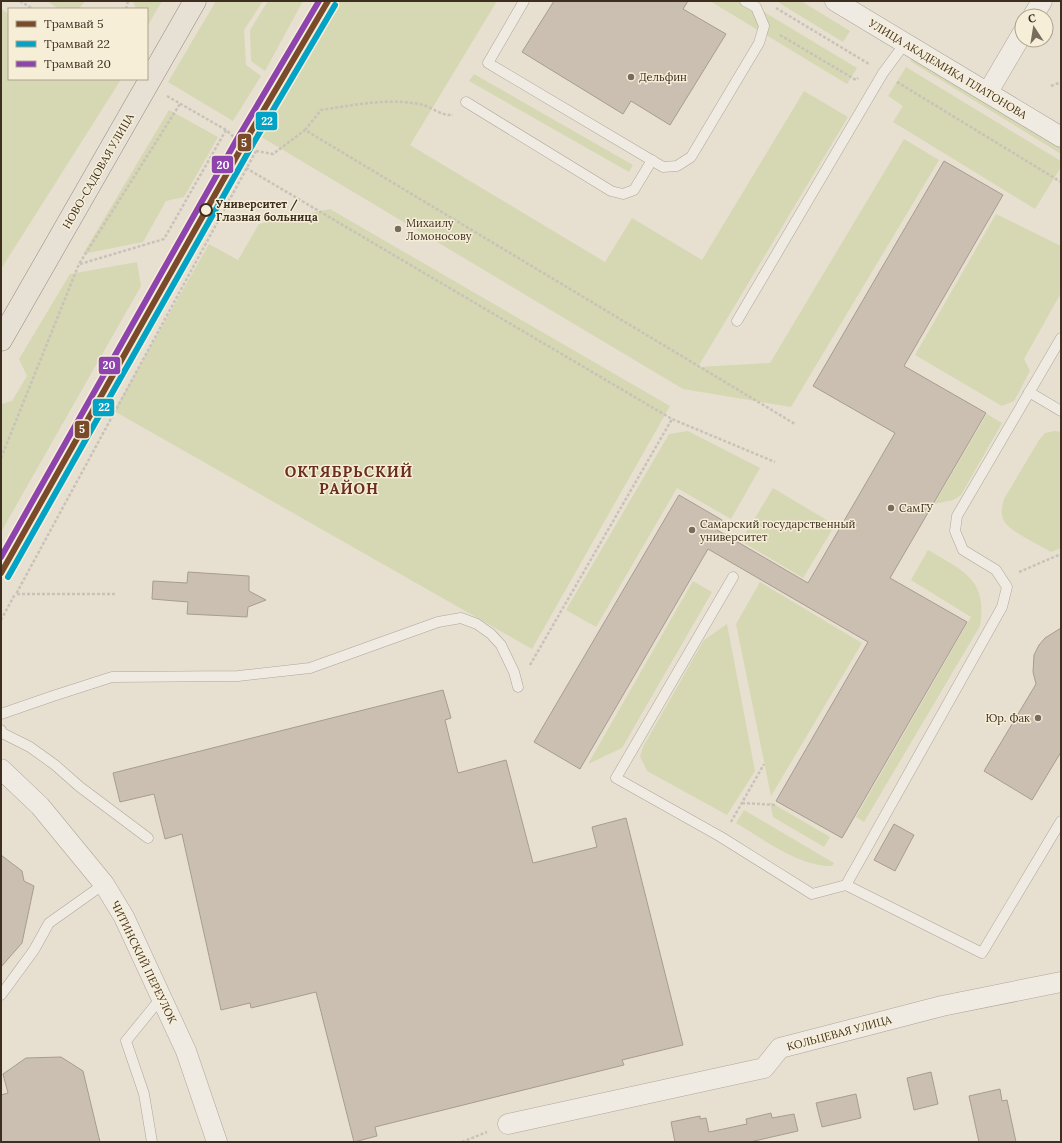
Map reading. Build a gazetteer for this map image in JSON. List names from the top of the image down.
{
  "streets": {
    "main road": ["НОВО-САДОВАЯ УЛИЦА"],
    "street": ["УЛИЦА АКАДЕМИКА ПЛАТОНОВА", "ЧИТИНСКИЙ ПЕРЕУЛОК", "КОЛЬЦЕВАЯ УЛИЦА"]
  },
  "districts": ["ОКТЯБРЬСКИЙ РАЙОН"],
  "places": [
    "Дельфин",
    "Университет / Глазная больница",
    "Михаилу Ломоносову",
    "СамГУ",
    "Самарский государственный университет",
    "Юр. Фак"
  ],
  "lines": ["tram line 5", "tram line 20", "tram line 22"],
  "legend": ["Трамвай 5", "Трамвай 22", "Трамвай 20"],
  "north": "top"
}
